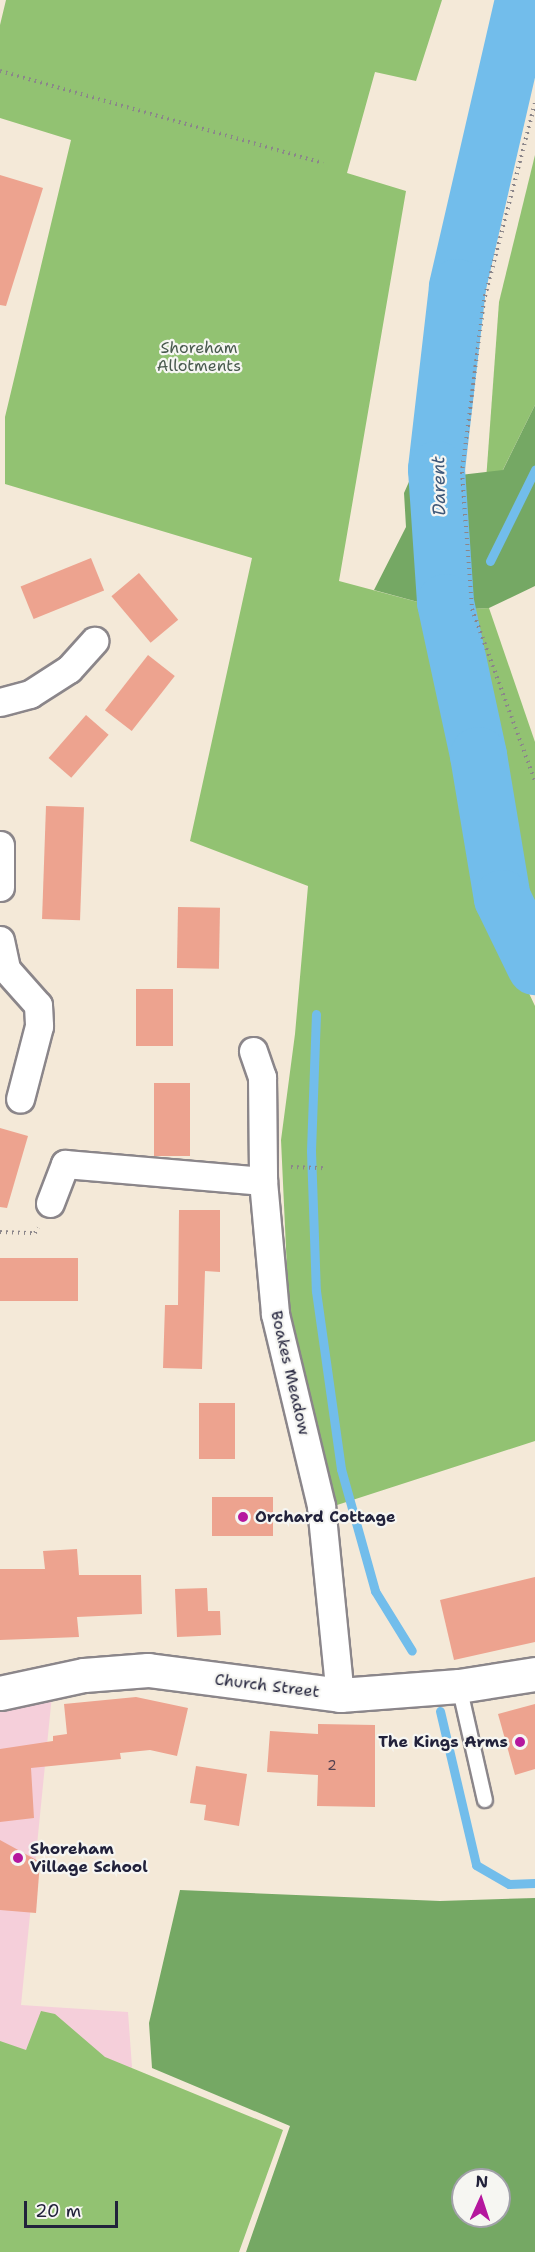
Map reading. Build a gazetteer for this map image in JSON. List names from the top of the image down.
{
  "streets": {
    "street": ["Boakes Meadow", "Church Street"]
  },
  "crossings": [
    ["Boakes Meadow", "Church Street"]
  ],
  "water": ["Darent"],
  "parks": ["Shoreham Allotments"],
  "places": ["Orchard Cottage", "The Kings Arms", "Shoreham Village School"],
  "house_numbers": ["2"],
  "scale_bar": "20 m",
  "north": "top"
}
